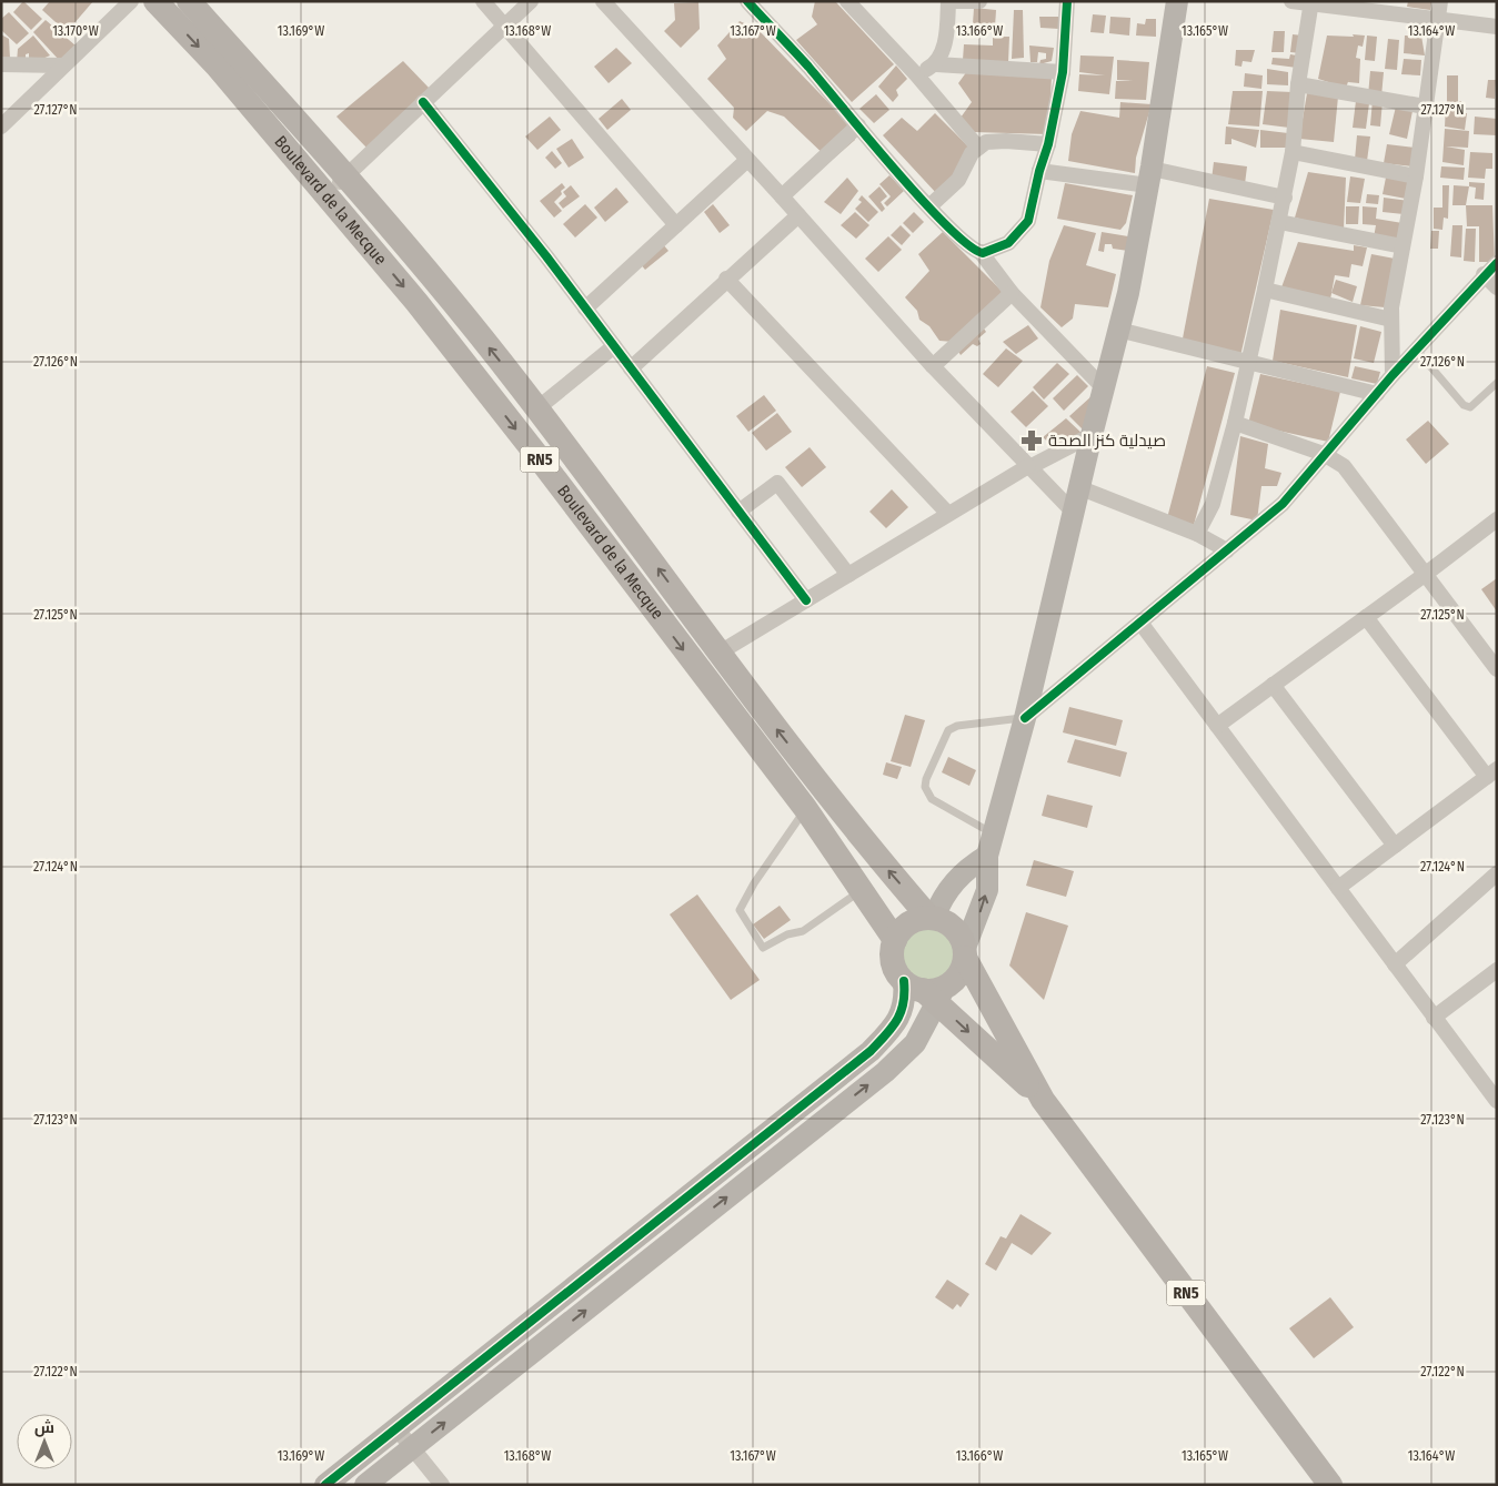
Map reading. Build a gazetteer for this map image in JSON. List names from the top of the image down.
{
  "streets": {
    "main road": ["Boulevard de la Mecque", "RN5"]
  },
  "crossings": [
    ["Boulevard de la Mecque", "RN5"]
  ],
  "places": {
    "pharmacy": ["صيدلية كنز الصحة"]
  },
  "north": "top",
  "coordinates": [
    "13.170°W",
    "13.169°W",
    "13.168°W",
    "13.167°W",
    "13.166°W",
    "13.165°W",
    "13.164°W",
    "27.127°N",
    "27.126°N",
    "27.125°N",
    "27.124°N",
    "27.123°N",
    "27.122°N"
  ]
}
